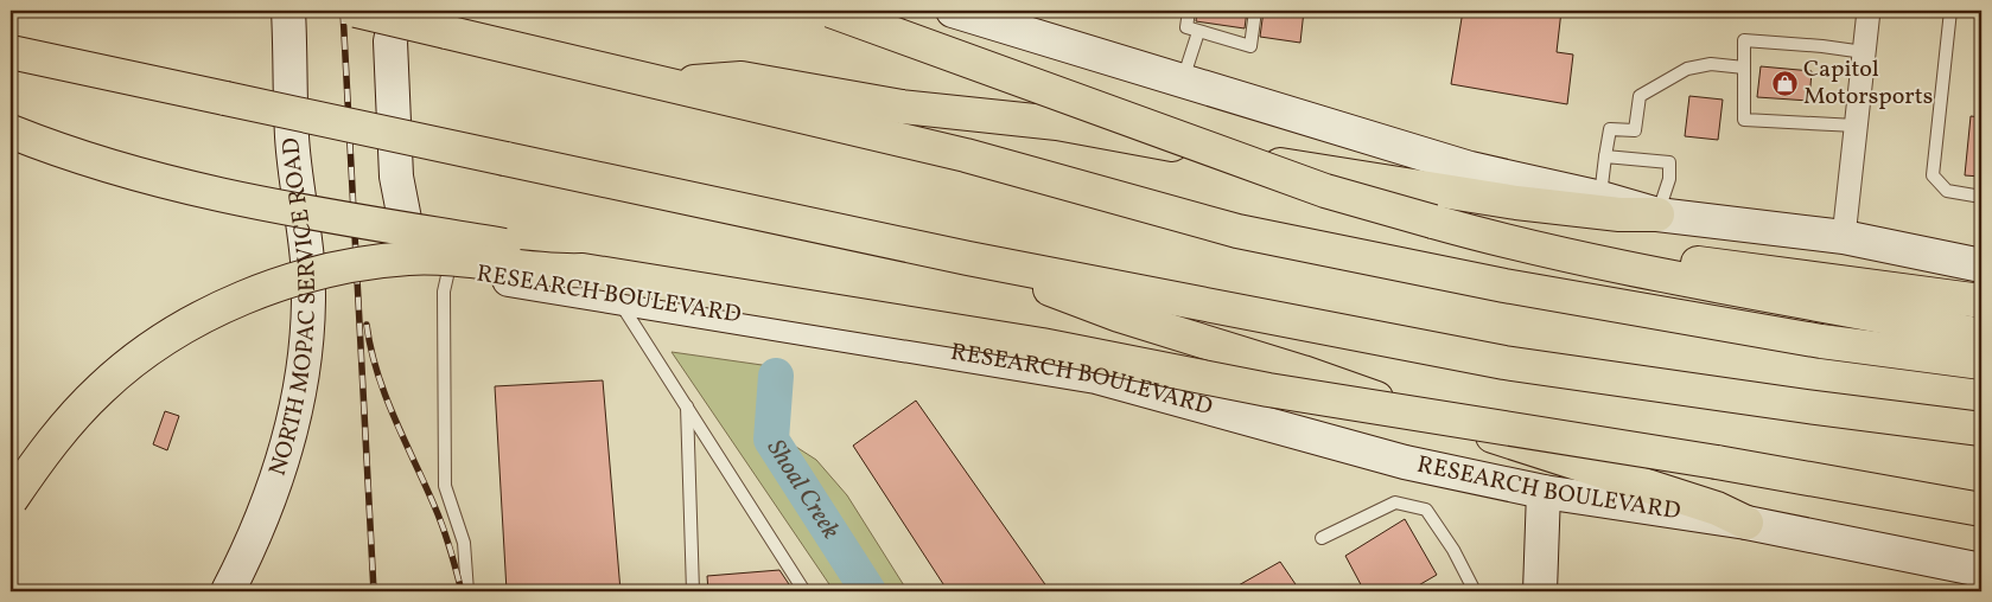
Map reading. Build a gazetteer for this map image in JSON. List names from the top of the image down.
{
  "streets": {
    "main road": ["RESEARCH BOULEVARD", "NORTH MOPAC SERVICE ROAD"]
  },
  "water": ["Shoal Creek"],
  "places": {
    "shop": ["Capitol Motorsports"]
  }
}
